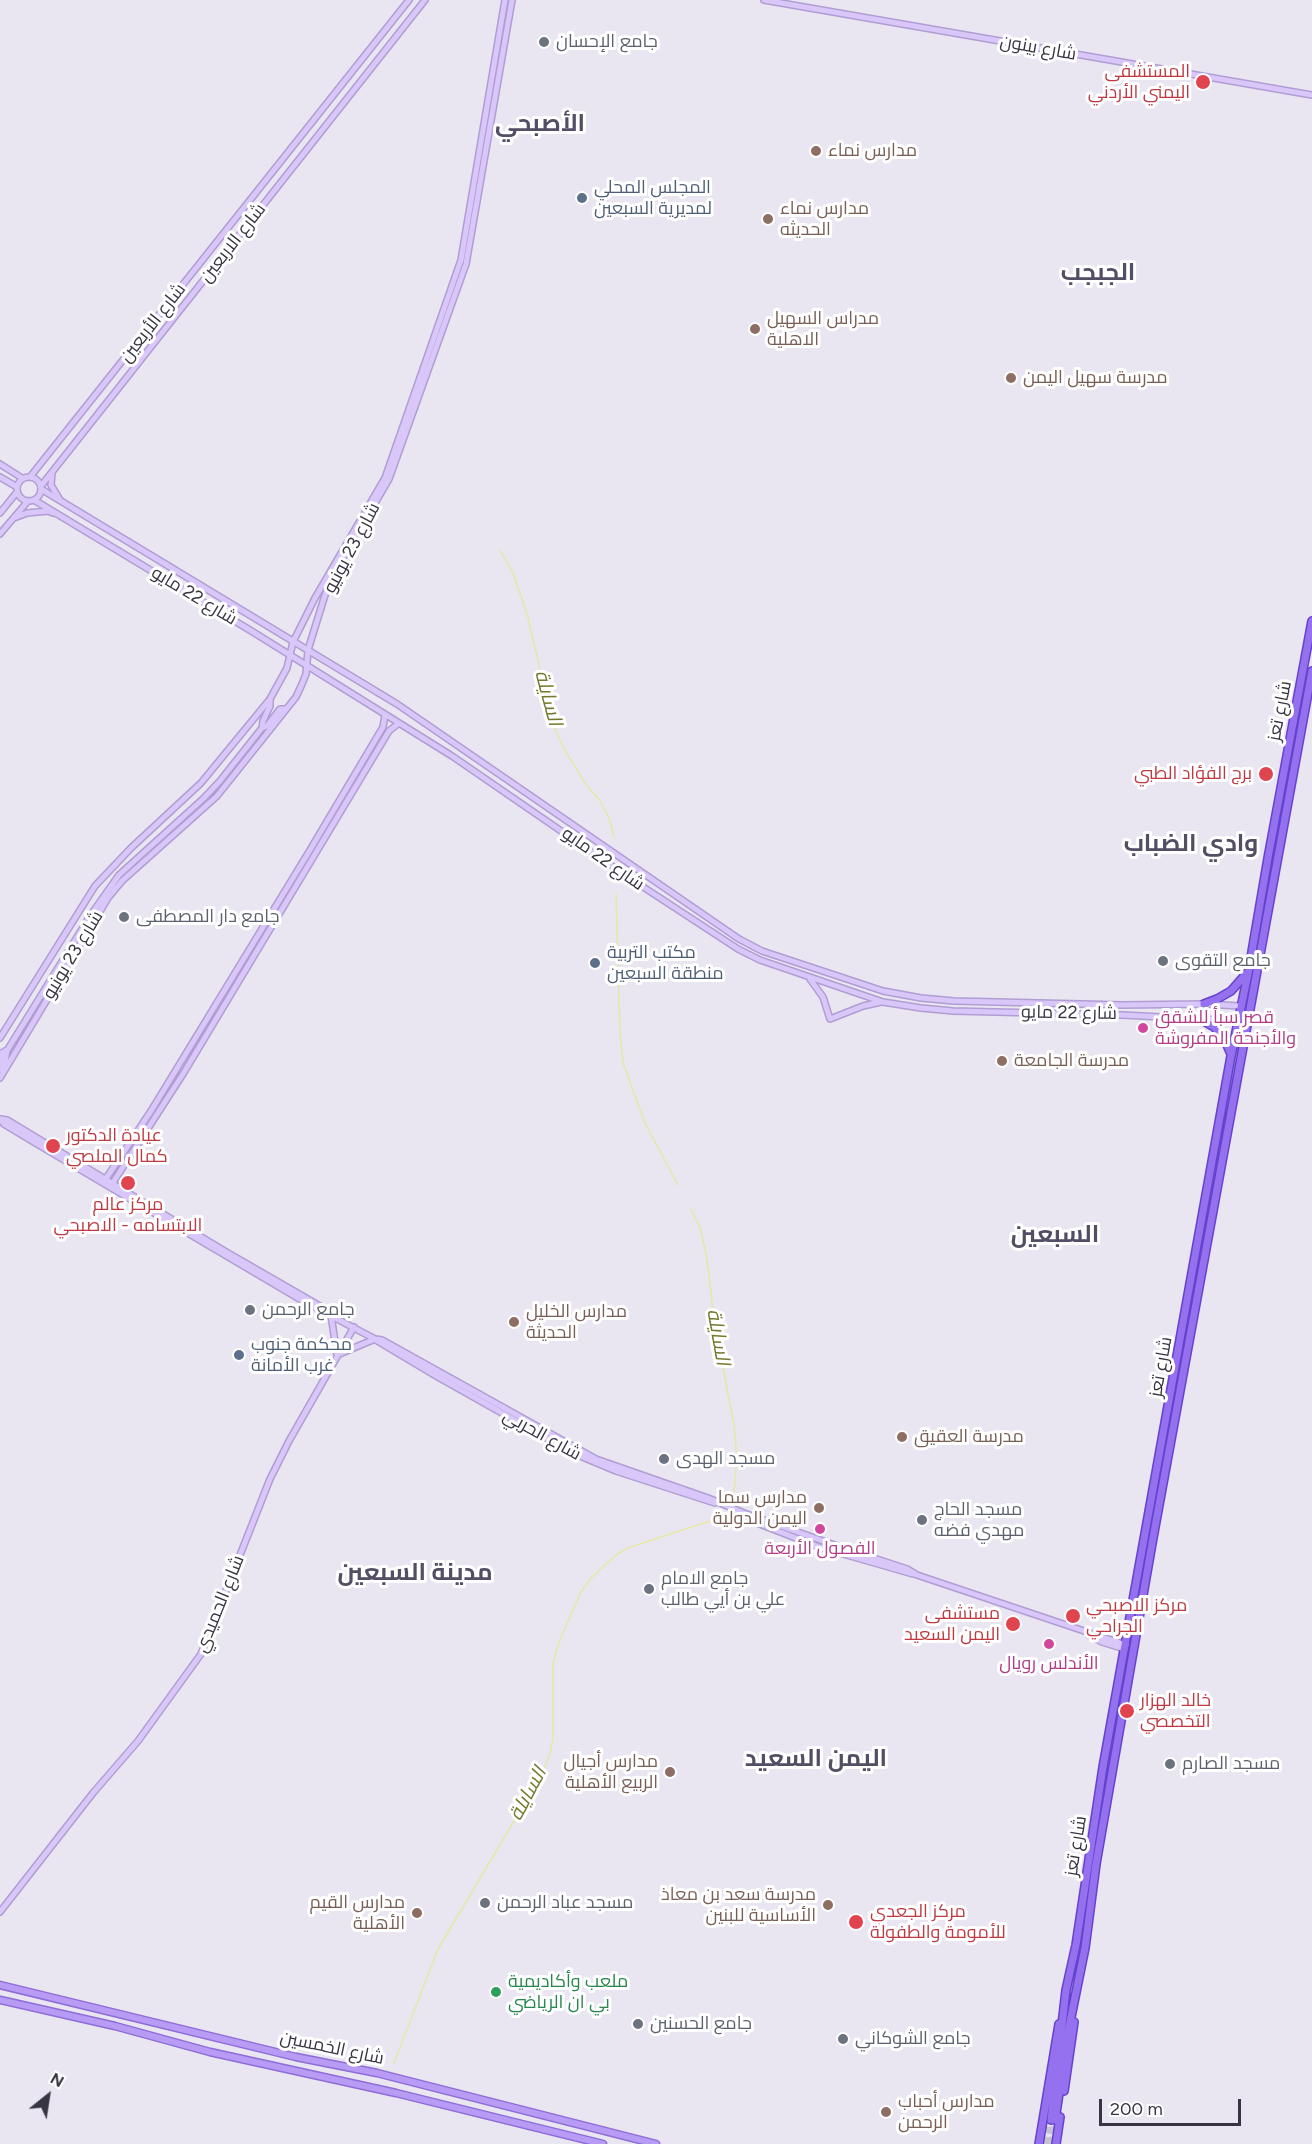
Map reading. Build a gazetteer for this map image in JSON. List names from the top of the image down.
{
  "streets": {
    "highway": ["شارع تعز"],
    "main road": ["شارع الخمسين"],
    "street": [
      "شارع بينون",
      "شارع الاربعين",
      "شارع الأربعين",
      "شارع 23 يونيو",
      "شارع 22 مايو",
      "شارع الحربي",
      "شارع الحميدي"
    ]
  },
  "crossings": [
    ["شارع الاربعين", "شارع الأربعين"],
    ["شارع الاربعين", "شارع 22 مايو"],
    ["شارع الأربعين", "شارع 22 مايو"],
    ["شارع 23 يونيو", "شارع 22 مايو"],
    ["شارع 22 مايو", "شارع تعز"],
    ["شارع تعز", "شارع الحربي"],
    ["شارع الحربي", "شارع الحميدي"]
  ],
  "districts": [
    "الأصبحي",
    "الجبجب",
    "وادي الضباب",
    "السبعين",
    "مدينة السبعين",
    "اليمن السعيد"
  ],
  "water": ["السايلة"],
  "places": [
    "جامع الإحسان",
    "المستشفى اليمني الأردني",
    "مدارس نماء",
    "المجلس المحلي لمديرية السبعين",
    "مدارس نماء الحديثه",
    "مدراس السهيل الاهلية",
    "مدرسة سهيل اليمن",
    "برج الفؤاد الطبي",
    "جامع دار المصطفى",
    "جامع التقوى",
    "مكتب التربية منطقة السبعين",
    "قصر سبأ للشقق والأجنحة المفروشة",
    "مدرسة الجامعة",
    "عيادة الدكتور كمال الملصي",
    "مركز عالم الابتسامه - الاصبحي",
    "جامع الرحمن",
    "مدارس الخليل الحديثة",
    "محكمة جنوب غرب الأمانة",
    "مدرسة العقيق",
    "مسجد الهدى",
    "مدارس سما اليمن الدولية",
    "مسجد الحاج مهدي فضه",
    "الفصول الأربعة",
    "جامع الامام علي بن أيي طالب",
    "مركز الاصبحي الجراحي",
    "مستشفى اليمن السعيد",
    "الأندلس رويال",
    "خالد الهزار التخصصي",
    "مسجد الصارم",
    "مدارس أجيال الربيع الأهلية",
    "مسجد عباد الرحمن",
    "مدرسة سعد بن معاذ الأساسية للبنين",
    "مدارس القيم الأهلية",
    "مركز الجعدي للأمومة والطفولة",
    "ملعب وأكاديمية بي ان الرياضي",
    "جامع الحسنين",
    "جامع الشوكاني",
    "مدارس أحباب الرحمن"
  ],
  "scale_bar": "200 m",
  "north": "top right"
}
